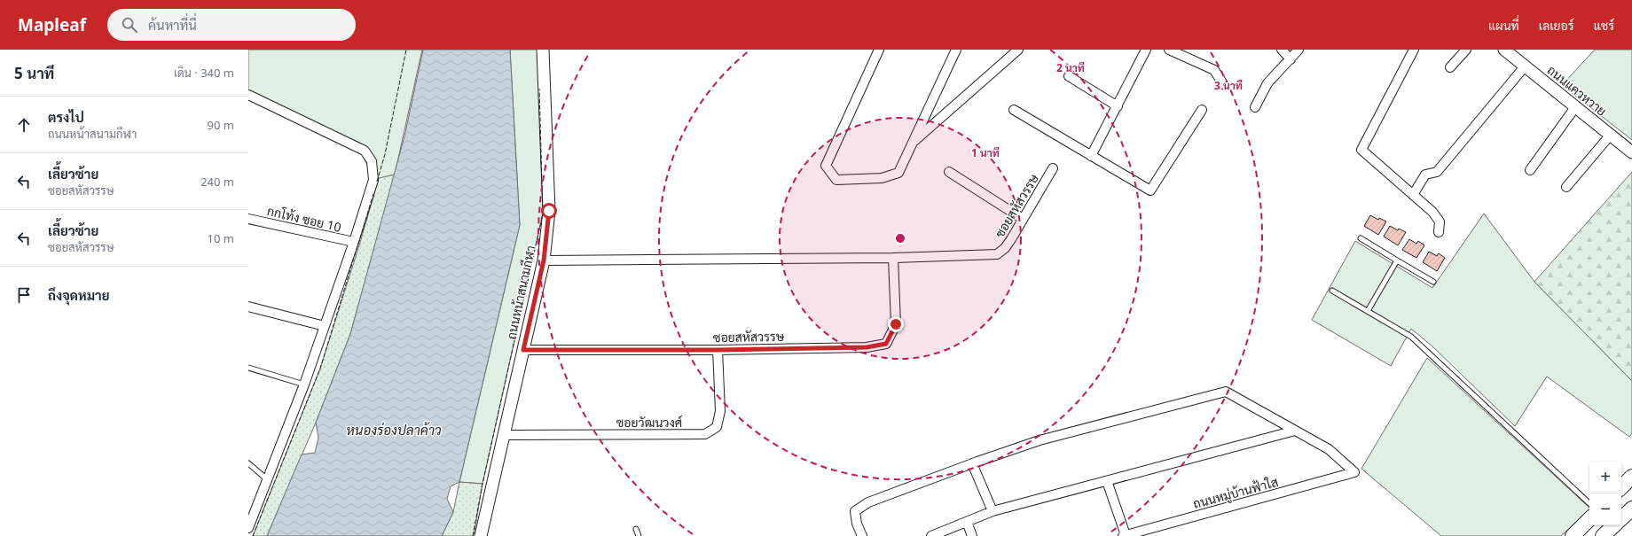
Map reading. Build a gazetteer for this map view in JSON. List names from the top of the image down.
{
  "streets": {
    "street": [
      "ถนนแควหวาย",
      "ซอยสหัสวรรษ",
      "กกโท้ง ซอย 10",
      "ถนนหน้าสนามกีฬา",
      "ซอยวัฒนวงศ์",
      "ถนนหมู่บ้านฟ้าใส"
    ]
  },
  "crossings": [
    ["ซอยสหัสวรรษ", "ถนนหน้าสนามกีฬา"],
    ["ซอยสหัสวรรษ", "ซอยวัฒนวงศ์"],
    ["ถนนหน้าสนามกีฬา", "ซอยวัฒนวงศ์"]
  ],
  "water": ["หนองร่องปลาค้าว"],
  "page": {
    "header": "Mapleaf",
    "search": "ค้นหาที่นี่",
    "nav": ["แผนที่", "เลเยอร์", "แชร์"],
    "heading": ["5 นาที", "เดิน · 340 m"],
    "list": [
      ["ตรงไป", "ถนนหน้าสนามกีฬา", "90 m"],
      ["เลี้ยวซ้าย", "ซอยสหัสวรรษ", "240 m"],
      ["เลี้ยวซ้าย", "ซอยสหัสวรรษ", "10 m"],
      "ถึงจุดหมาย"
    ],
    "map_buttons": ["+", "−"]
  },
  "rings": ["2 นาที", "3 นาที", "1 นาที"]
}
